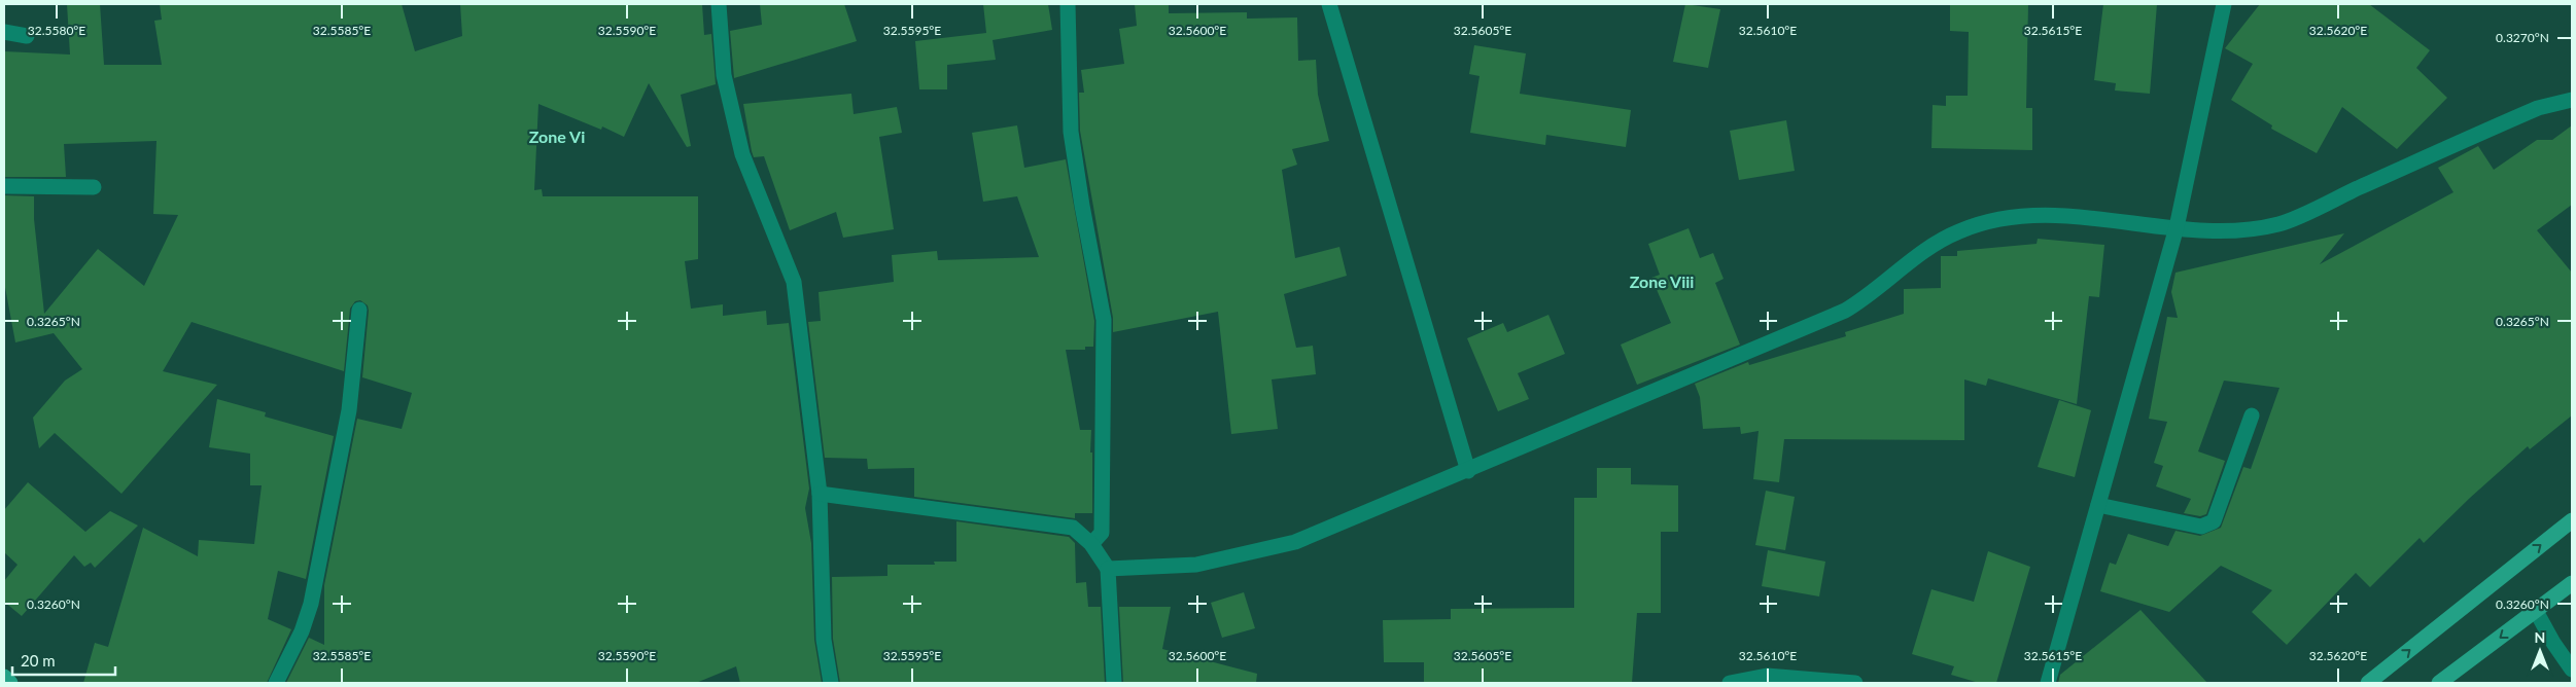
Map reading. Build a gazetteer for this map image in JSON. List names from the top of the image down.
{
  "districts": ["Zone Vi", "Zone Viii"],
  "scale_bar": "20 m",
  "north": "top",
  "coordinates": [
    "32.5580°E",
    "32.5585°E",
    "32.5590°E",
    "32.5595°E",
    "32.5600°E",
    "32.5605°E",
    "32.5610°E",
    "32.5615°E",
    "32.5620°E",
    "0.3270°N",
    "0.3265°N",
    "0.3260°N"
  ]
}
